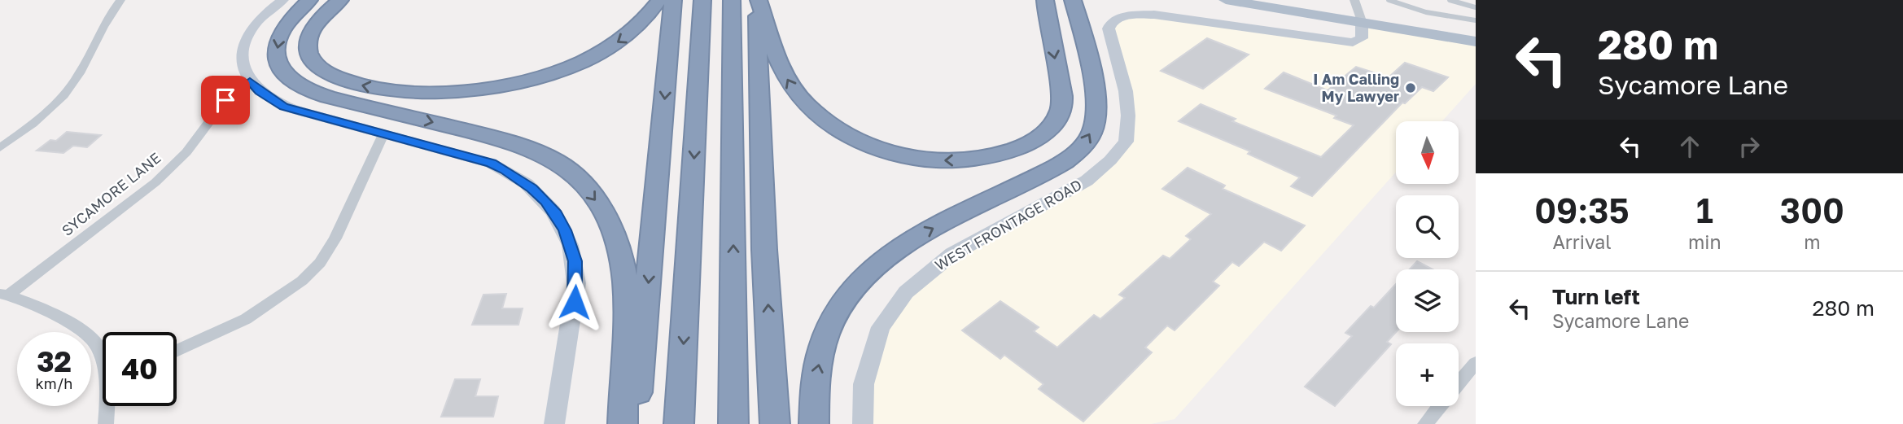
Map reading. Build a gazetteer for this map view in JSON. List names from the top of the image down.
{
  "streets": {
    "street": ["SYCAMORE LANE", "WEST FRONTAGE ROAD"]
  },
  "places": ["I Am Calling My Lawyer"],
  "north": "bottom",
  "page": {
    "turn": ["280 m", "Sycamore Lane"],
    "map_buttons": "+",
    "eta": [
      "09:35",
      "Arrival",
      "1",
      "min",
      "300",
      "m"
    ],
    "list": [
      {
        "name": "Turn left",
        "note": "Sycamore Lane",
        "value": "280 m"
      }
    ],
    "speed": "32 km/h",
    "limit": "40"
  }
}
